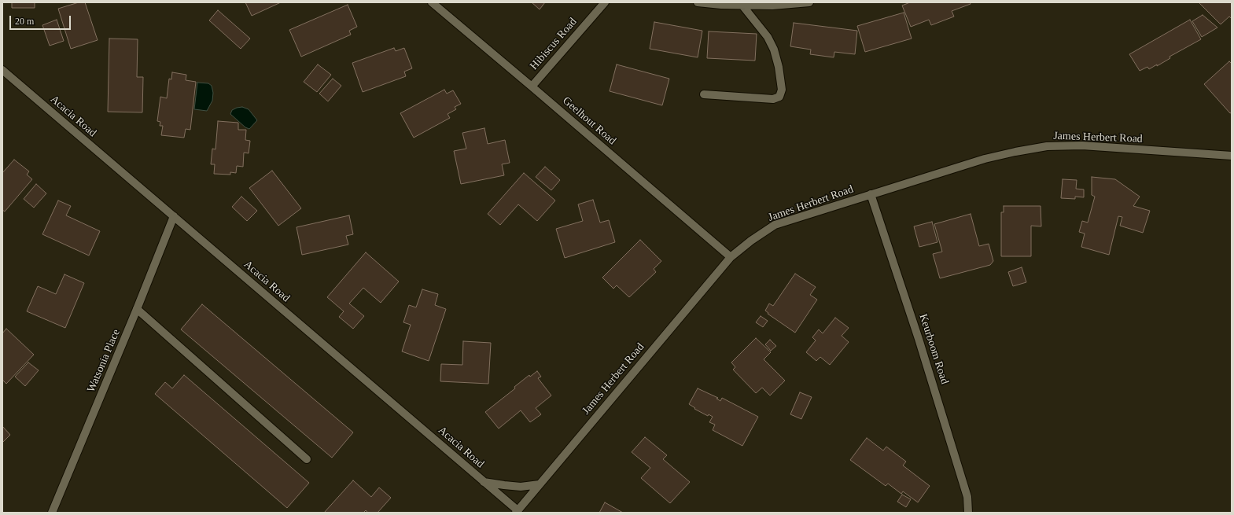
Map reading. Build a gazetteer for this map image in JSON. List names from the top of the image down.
{
  "streets": {
    "street": [
      "Hibiscus Road",
      "Acacia Road",
      "Geelhout Road",
      "James Herbert Road",
      "Keurboom Road",
      "Watsonia Place"
    ]
  },
  "crossings": [
    ["Hibiscus Road", "Geelhout Road"],
    ["Acacia Road", "James Herbert Road"],
    ["Acacia Road", "Watsonia Place"],
    ["Geelhout Road", "James Herbert Road"],
    ["James Herbert Road", "Keurboom Road"]
  ],
  "scale_bar": "20 m"
}
